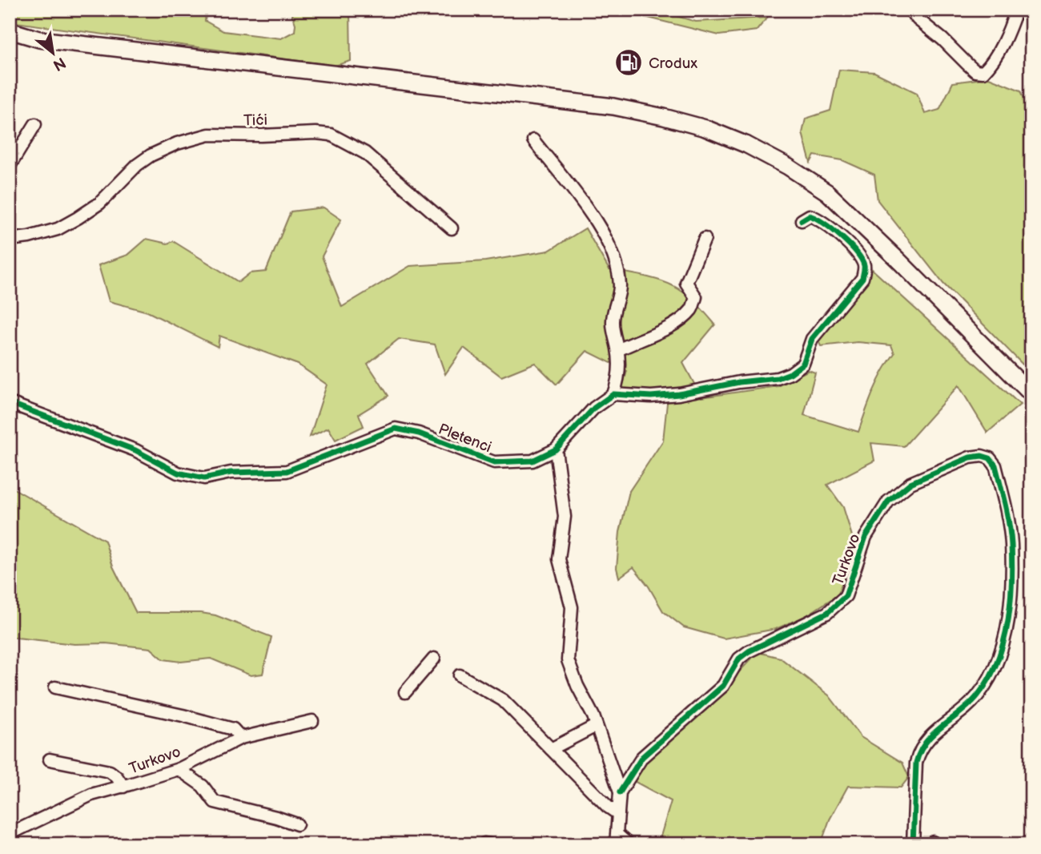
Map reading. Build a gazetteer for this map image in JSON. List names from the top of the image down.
{
  "streets": {
    "street": ["Tići", "Pletenci", "Turkovo"]
  },
  "places": {
    "fuel station": ["Crodux"]
  },
  "north": "bottom right"
}
